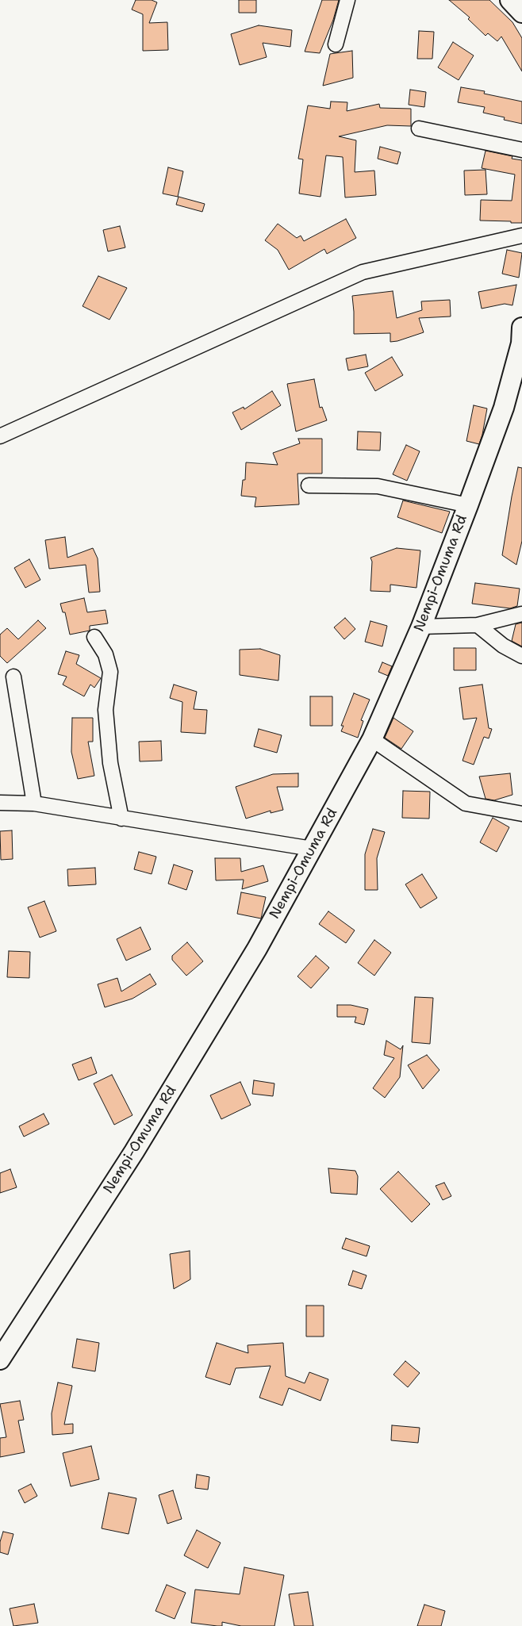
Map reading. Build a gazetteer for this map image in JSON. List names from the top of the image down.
{
  "streets": {
    "street": ["Nempi-Omuma Rd"]
  }
}
